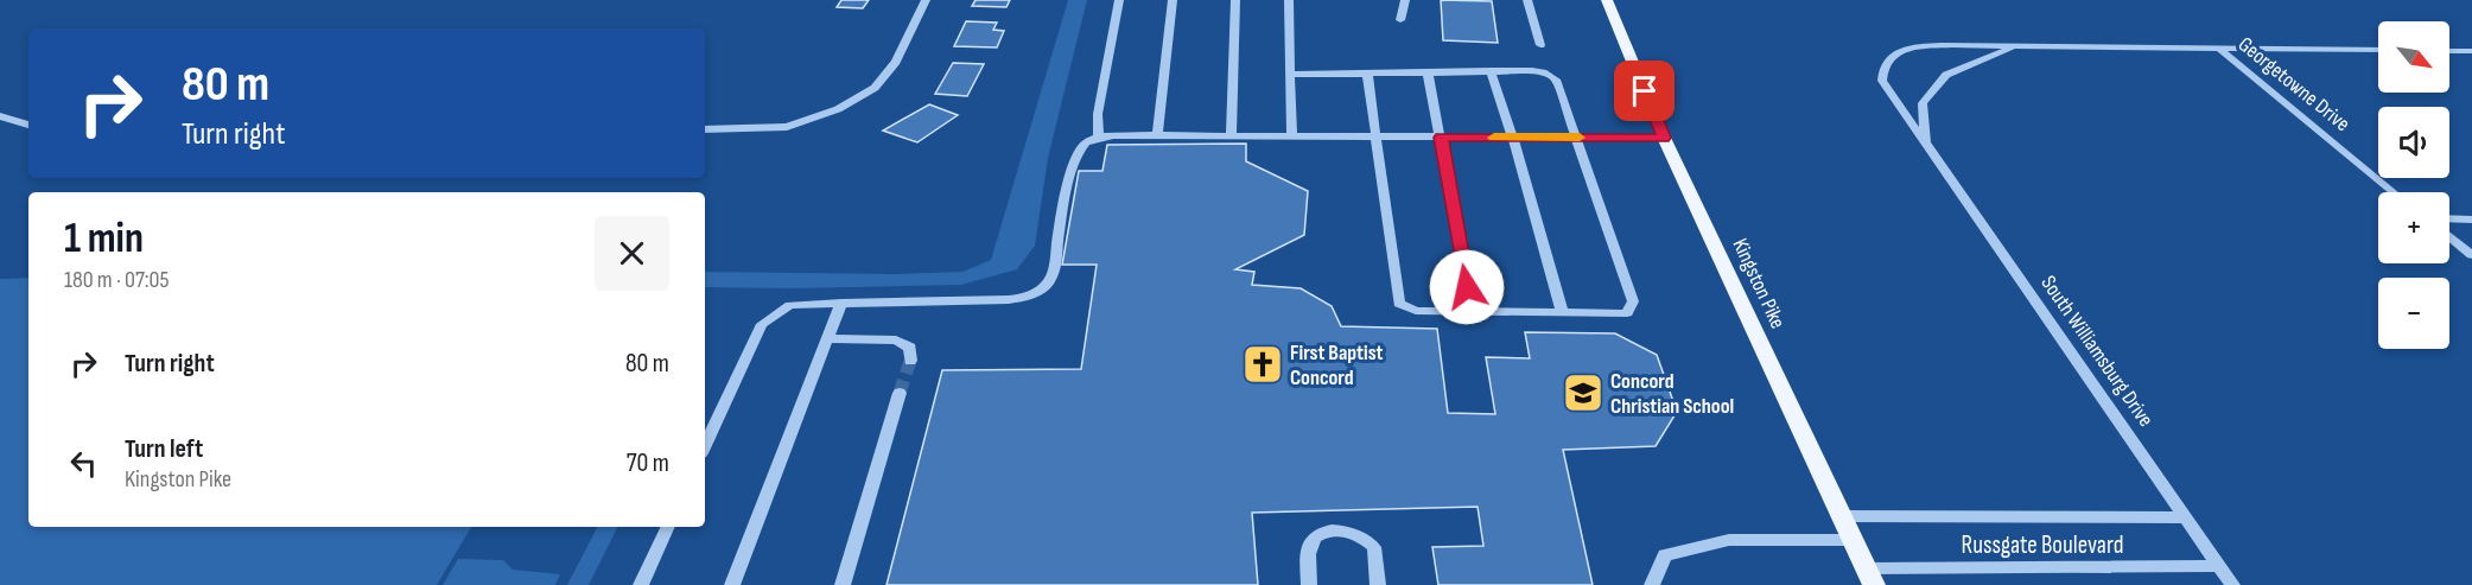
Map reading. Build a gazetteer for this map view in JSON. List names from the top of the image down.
{
  "streets": {
    "main road": ["Kingston Pike"],
    "street": ["Georgetowne Drive", "South Williamsburg Drive", "Russgate Boulevard"]
  },
  "crossings": [
    ["Georgetowne Drive", "South Williamsburg Drive"],
    ["Kingston Pike", "Russgate Boulevard"],
    ["South Williamsburg Drive", "Russgate Boulevard"]
  ],
  "places": {
    "church": ["First Baptist Concord"],
    "school or university": ["Concord Christian School"]
  },
  "north": "bottom right",
  "page": {
    "map_buttons": ["+", "−"],
    "turn": ["80 m", "Turn right"],
    "heading": ["1 min", "180 m · 07:05"],
    "list": [
      {
        "name": "Turn right",
        "value": "80 m"
      },
      {
        "name": "Turn left",
        "note": "Kingston Pike",
        "value": "70 m"
      }
    ]
  }
}
